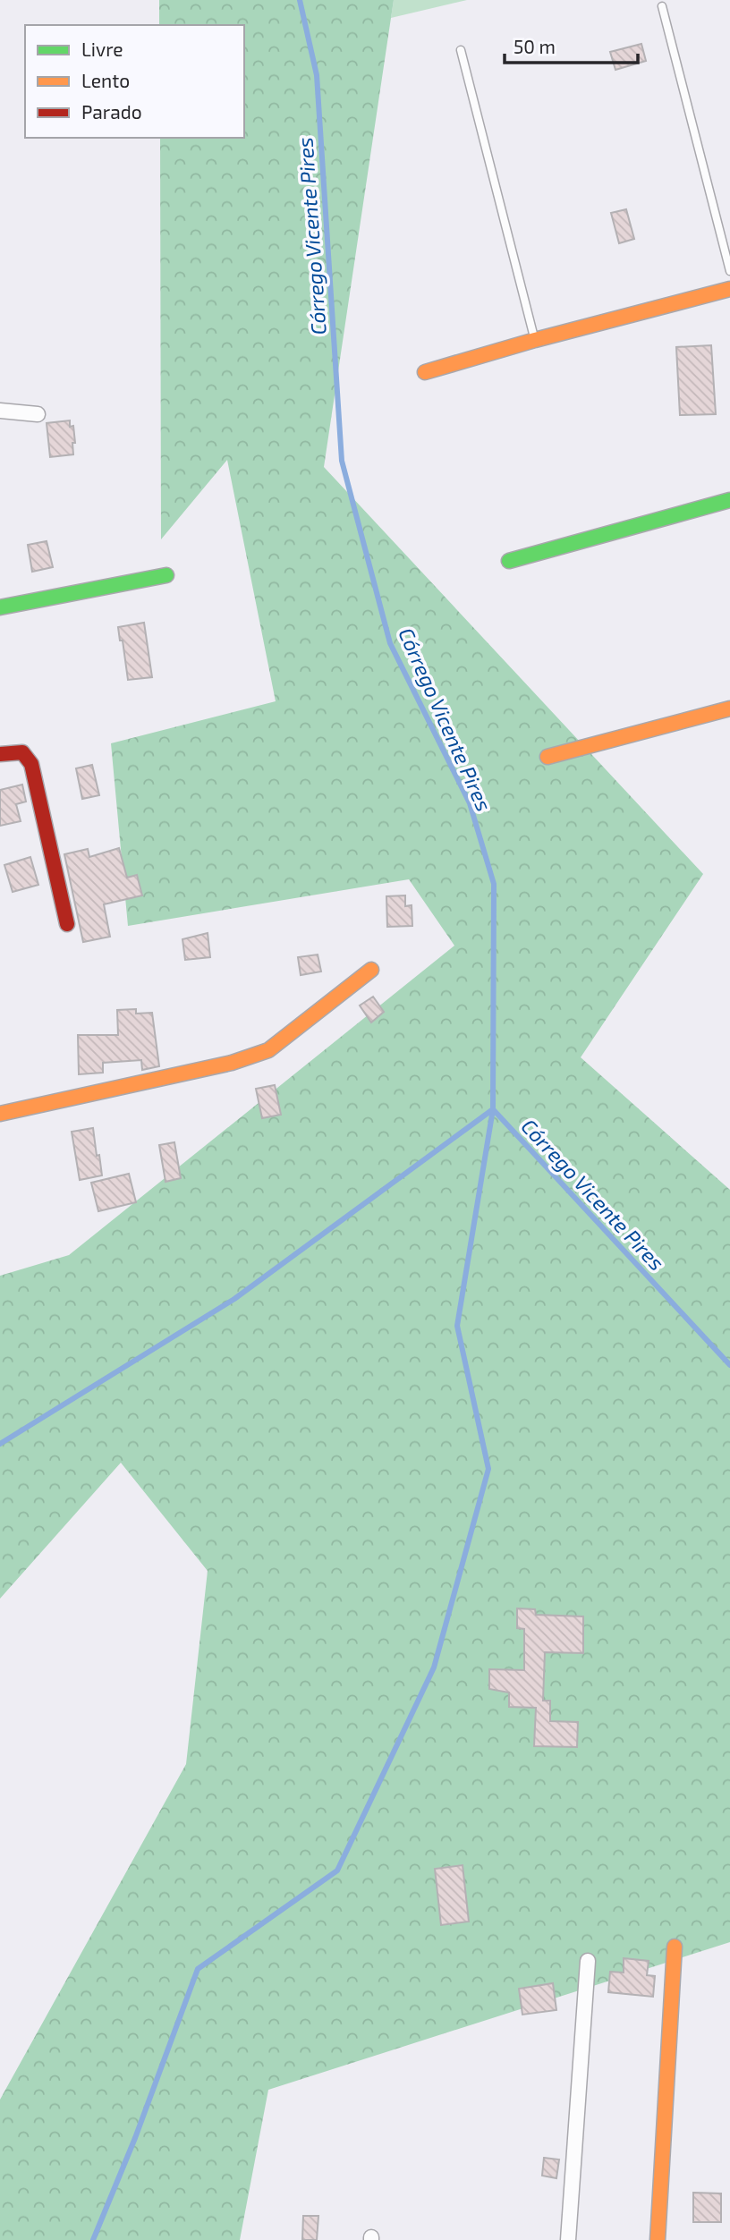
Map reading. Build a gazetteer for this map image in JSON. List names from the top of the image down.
{
  "water": ["Córrego Vicente Pires"],
  "legend": ["Livre", "Lento", "Parado"],
  "scale_bar": "50 m"
}
